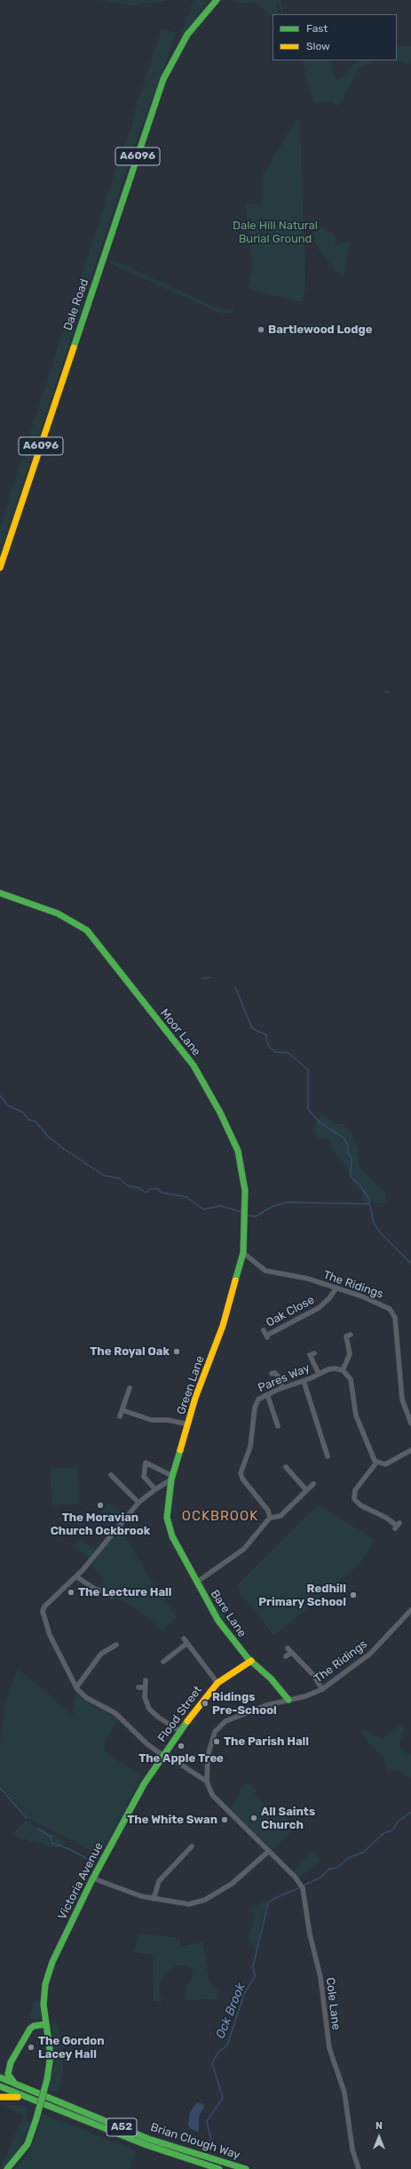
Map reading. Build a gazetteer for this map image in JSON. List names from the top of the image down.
{
  "streets": {
    "main road": [
      "A6096",
      "Dale Road",
      "Moor Lane",
      "Green Lane",
      "Bare Lane",
      "Flood Street",
      "Victoria Avenue",
      "A52",
      "Brian Clough Way"
    ],
    "street": [
      "The Ridings",
      "Oak Close",
      "Pares Way",
      "Cole Lane"
    ]
  },
  "crossings": [
    ["Moor Lane", "The Ridings"],
    ["Moor Lane", "Green Lane"],
    ["The Ridings", "Oak Close"],
    ["The Ridings", "Green Lane"],
    ["The Ridings", "Bare Lane"],
    ["The Ridings", "Cole Lane"],
    ["Green Lane", "Bare Lane"],
    ["Bare Lane", "Flood Street"],
    ["Flood Street", "Victoria Avenue"]
  ],
  "districts": ["OCKBROOK"],
  "water": ["Ock Brook"],
  "parks": ["Dale Hill Natural Burial Ground"],
  "places": [
    "Bartlewood Lodge",
    "The Royal Oak",
    "The Moravian Church Ockbrook",
    "The Lecture Hall",
    "Redhill Primary School",
    "Ridings Pre-School",
    "The Parish Hall",
    "The Apple Tree",
    "All Saints Church",
    "The White Swan",
    "The Gordon Lacey Hall"
  ],
  "legend": ["Fast", "Slow"],
  "north": "top"
}
